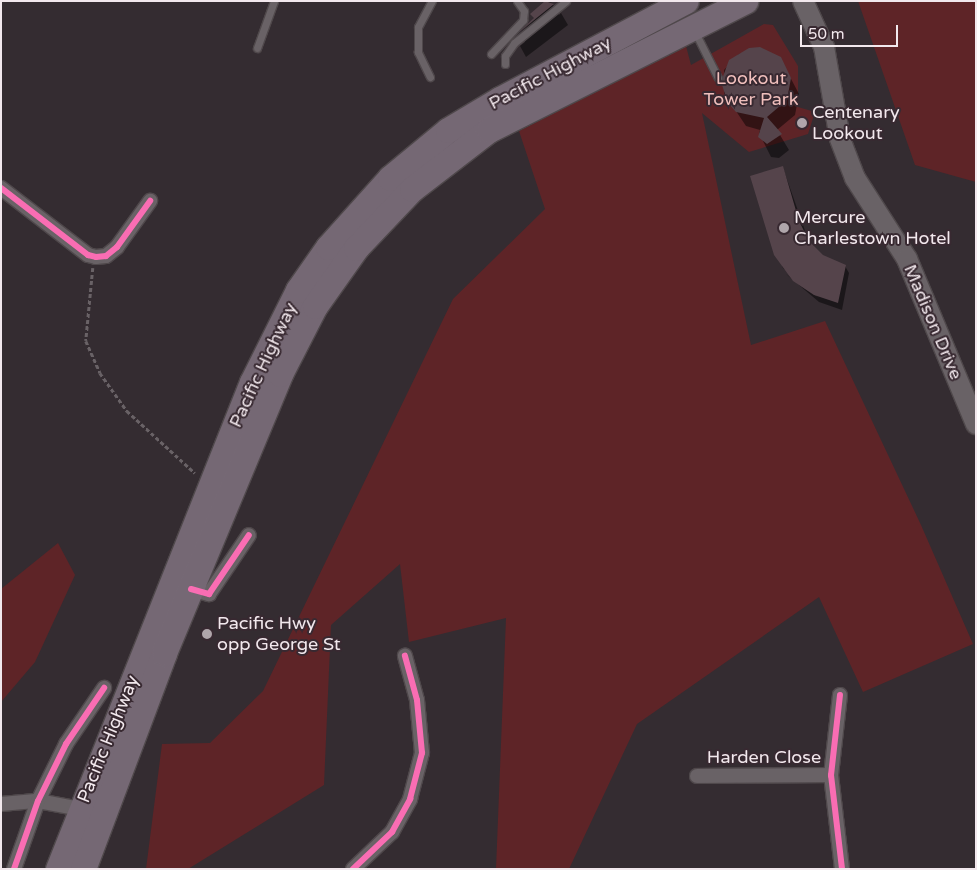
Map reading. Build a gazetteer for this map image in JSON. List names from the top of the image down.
{
  "streets": {
    "highway": ["Pacific Highway"],
    "main road": ["Madison Drive"],
    "street": ["Harden Close"]
  },
  "parks": ["Lookout Tower Park"],
  "places": ["Centenary Lookout", "Mercure Charlestown Hotel", "Pacific Hwy opp George St"],
  "scale_bar": "50 m"
}
